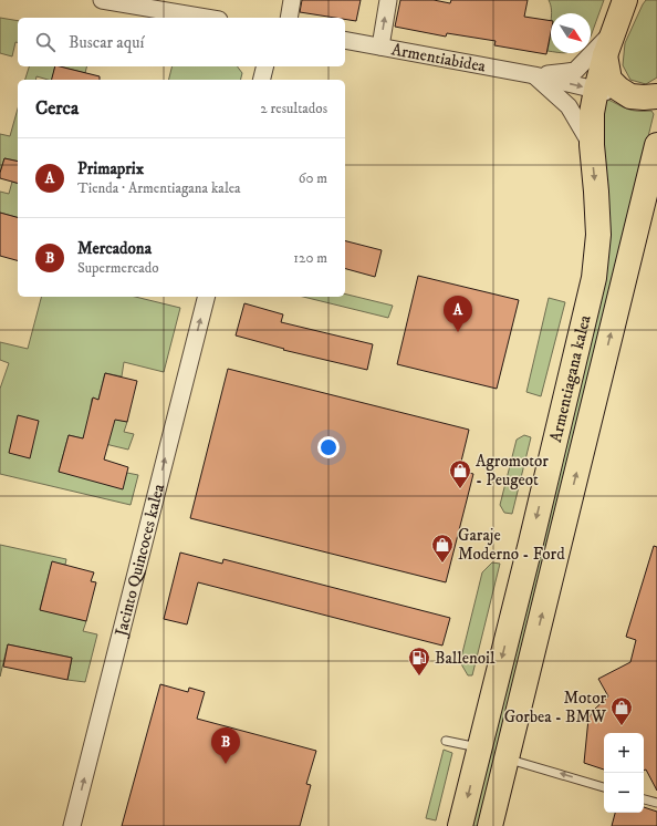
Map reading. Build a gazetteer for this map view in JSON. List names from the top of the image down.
{
  "streets": {
    "main road": ["Armentiagana kalea"],
    "street": ["Armentiabidea", "Jacinto Quincoces kalea"]
  },
  "crossings": [
    ["Armentiabidea", "Armentiagana kalea"]
  ],
  "one_way": ["Jacinto Quincoces kalea"],
  "places": {
    "shop": ["Agromotor - Peugeot", "Garaje Moderno - Ford", "Motor Gorbea - BMW"],
    "fuel station": ["Ballenoil"]
  },
  "north": "bottom right",
  "page": {
    "search": "Buscar aquí",
    "heading": ["Cerca", "2 resultados"],
    "list": [
      {
        "mark": "A",
        "name": "Primaprix",
        "note": "Tienda · Armentiagana kalea",
        "value": "60 m"
      },
      {
        "mark": "B",
        "name": "Mercadona",
        "note": "Supermercado",
        "value": "120 m"
      }
    ],
    "pins": ["A", "B"],
    "map_buttons": ["+", "−"]
  }
}
